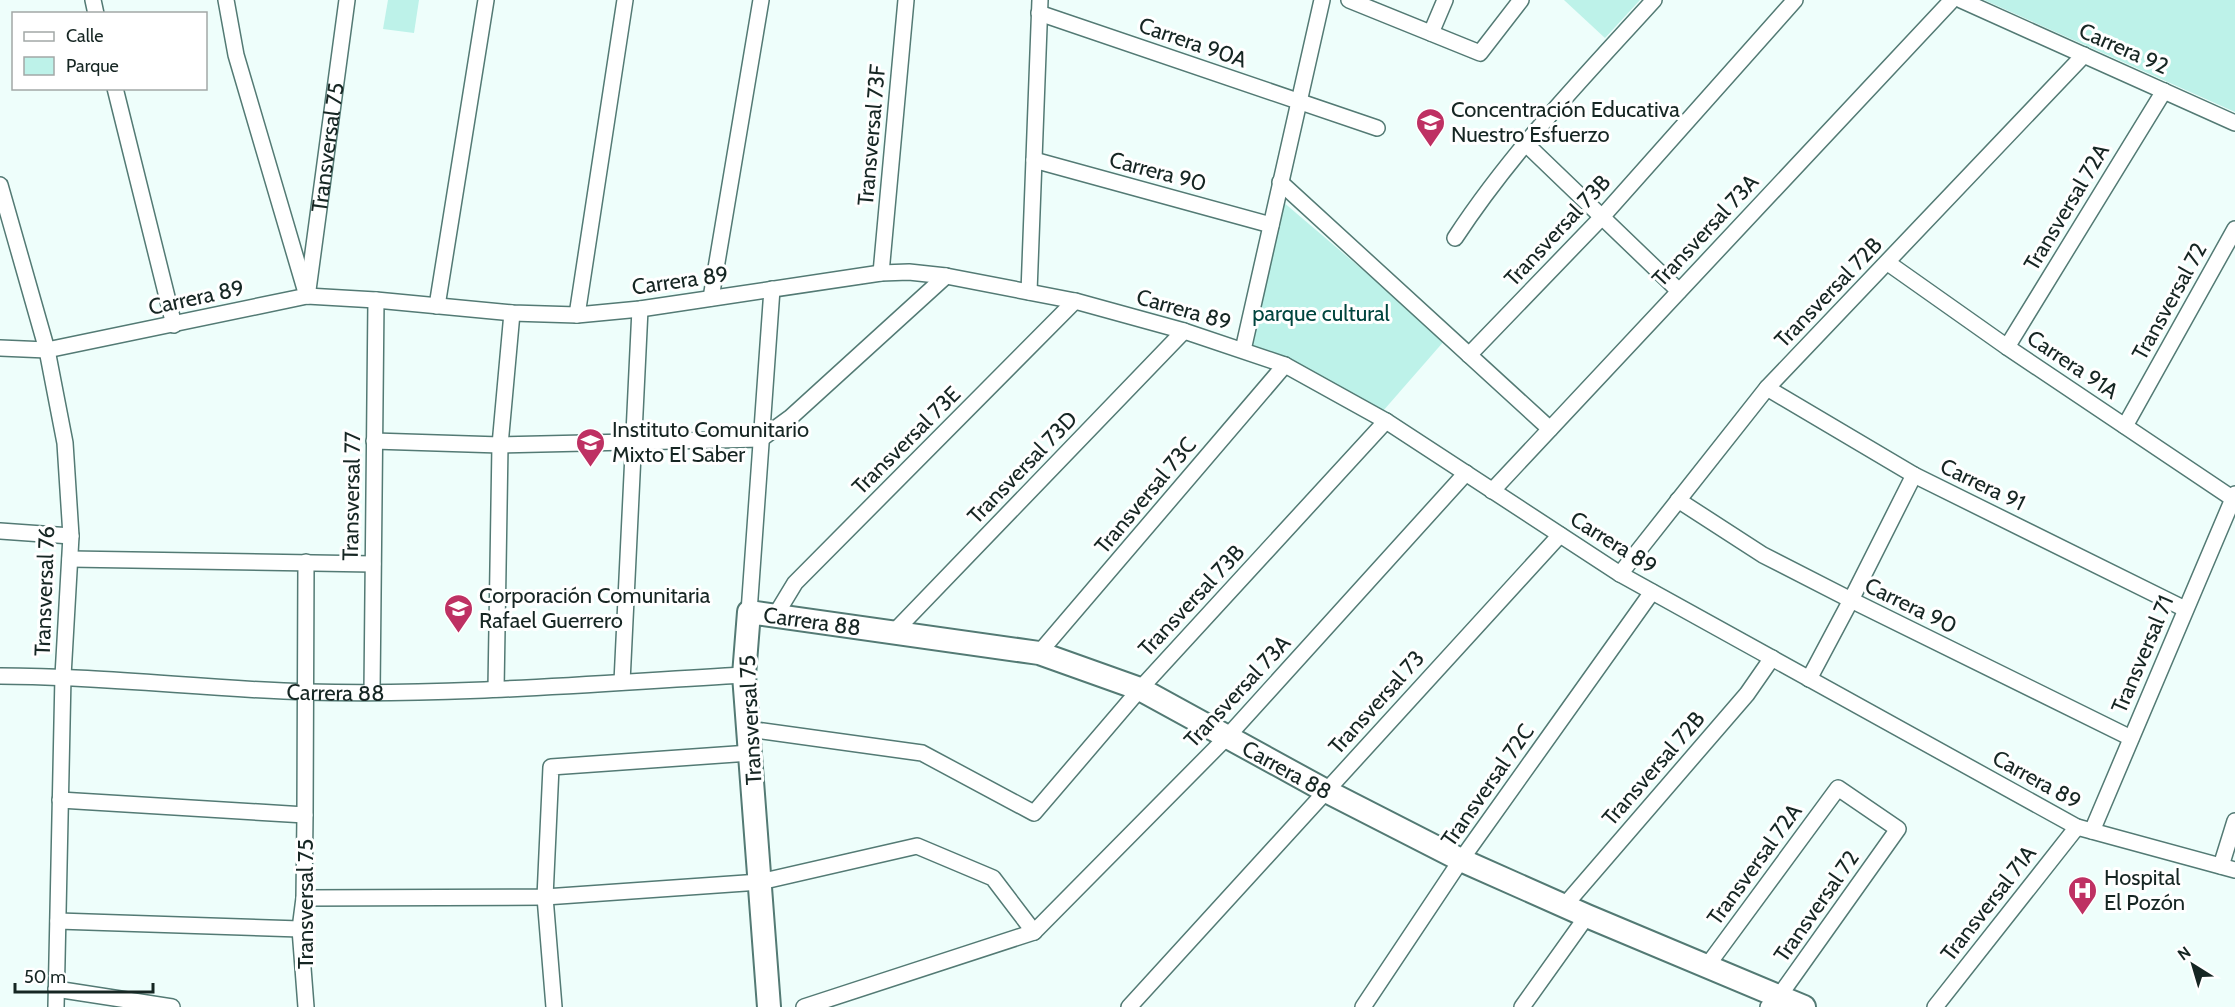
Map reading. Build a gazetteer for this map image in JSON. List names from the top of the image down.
{
  "streets": {
    "street": [
      "Carrera 90A",
      "Carrera 92",
      "Transversal 73F",
      "Transversal 75",
      "Carrera 90",
      "Transversal 72A",
      "Transversal 73B",
      "Transversal 73A",
      "Carrera 89",
      "Transversal 72B",
      "Transversal 72",
      "Carrera 91A",
      "Transversal 73E",
      "Transversal 73D",
      "Carrera 91",
      "Transversal 73C",
      "Transversal 77",
      "Transversal 76",
      "Carrera 88",
      "Transversal 71",
      "Transversal 73",
      "Transversal 72C",
      "Transversal 71A"
    ]
  },
  "crossings": [
    ["Carrera 92", "Transversal 72A"],
    ["Carrera 92", "Transversal 72B"],
    ["Transversal 73F", "Carrera 89"],
    ["Transversal 75", "Transversal 73B"],
    ["Transversal 75", "Carrera 89"],
    ["Transversal 75", "Carrera 88"],
    ["Carrera 90", "Transversal 72B"],
    ["Carrera 90", "Transversal 71"],
    ["Transversal 72A", "Transversal 72"],
    ["Transversal 72A", "Carrera 91A"],
    ["Transversal 72A", "Carrera 88"],
    ["Transversal 73B", "Carrera 89"],
    ["Transversal 73B", "Carrera 88"],
    ["Transversal 73A", "Carrera 89"],
    ["Transversal 73A", "Carrera 88"],
    ["Carrera 89", "Transversal 72B"],
    ["Carrera 89", "Transversal 73E"],
    ["Carrera 89", "Transversal 73D"],
    ["Carrera 89", "Transversal 73C"],
    ["Carrera 89", "Transversal 77"],
    ["Carrera 89", "Transversal 76"],
    ["Carrera 89", "Transversal 71"],
    ["Carrera 89", "Transversal 73"],
    ["Carrera 89", "Transversal 72C"],
    ["Carrera 89", "Transversal 71A"],
    ["Transversal 72B", "Carrera 91A"],
    ["Transversal 72B", "Carrera 91"],
    ["Transversal 72B", "Carrera 88"],
    ["Transversal 72", "Carrera 91A"],
    ["Transversal 72", "Carrera 88"],
    ["Carrera 91A", "Transversal 71"],
    ["Transversal 73E", "Carrera 88"],
    ["Transversal 73D", "Carrera 88"],
    ["Carrera 91", "Transversal 71"],
    ["Transversal 73C", "Carrera 88"],
    ["Transversal 77", "Carrera 88"],
    ["Transversal 76", "Carrera 88"],
    ["Carrera 88", "Transversal 73"],
    ["Carrera 88", "Transversal 72C"],
    ["Transversal 71", "Transversal 71A"]
  ],
  "parks": ["parque cultural"],
  "places": {
    "school or university": ["Concentración Educativa Nuestro Esfuerzo", "Instituto Comunitario Mixto El Saber", "Corporación Comunitaria Rafael Guerrero"],
    "hospital": ["Hospital El Pozón"]
  },
  "legend": ["Calle", "Parque"],
  "scale_bar": "50 m",
  "north": "top left"
}
